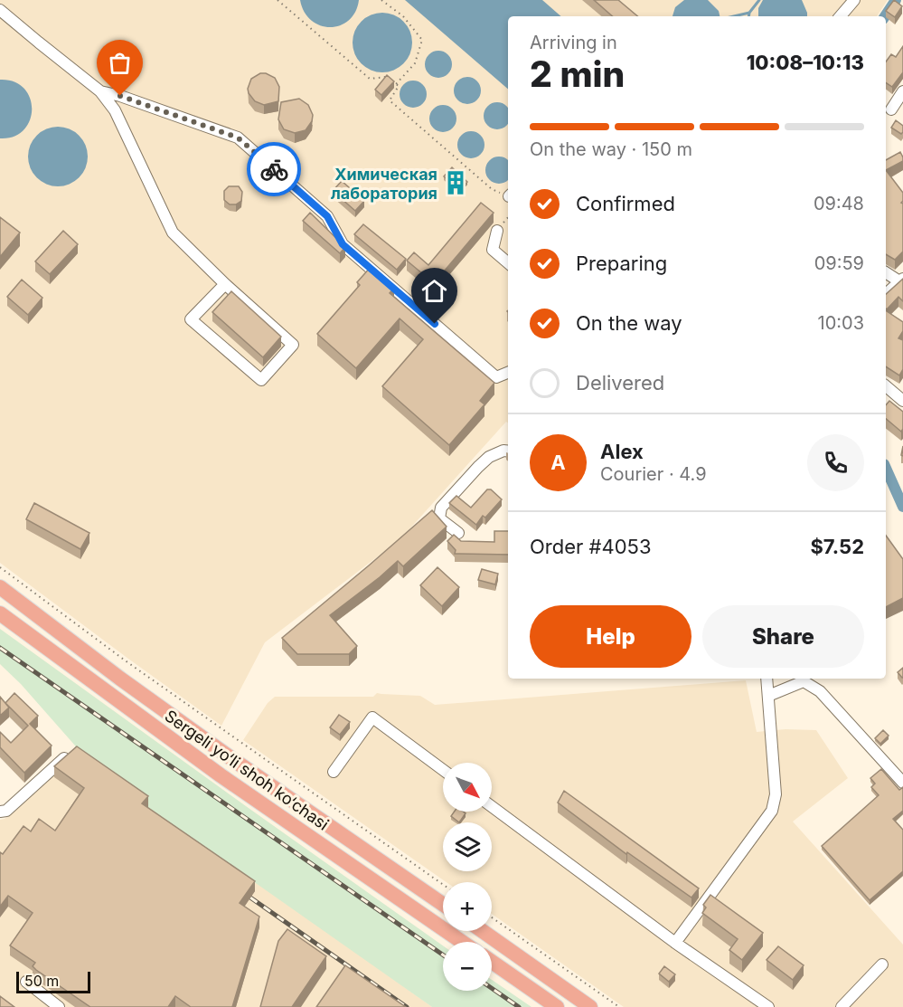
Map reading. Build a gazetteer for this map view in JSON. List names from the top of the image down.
{
  "streets": {
    "main road": ["Sergeli yo‘li shoh ko‘chasi"]
  },
  "places": {
    "building": ["Химическая лаборатория"]
  },
  "scale_bar": "50 m",
  "north": "bottom right",
  "page": {
    "heading": ["2 min", "Arriving in", "10:08–10:13"],
    "panel": [
      "Alex",
      "Courier · 4.9",
      "Order #4053",
      "$7.52"
    ],
    "bar": "On the way · 150 m",
    "list": [
      ["Confirmed", "09:48"],
      ["Preparing", "09:59"],
      ["On the way", "10:03"],
      "Delivered"
    ],
    "round": "A",
    "buttons": ["Help", "Share"],
    "map_buttons": ["+", "−"],
    "scale": "50 m"
  }
}
